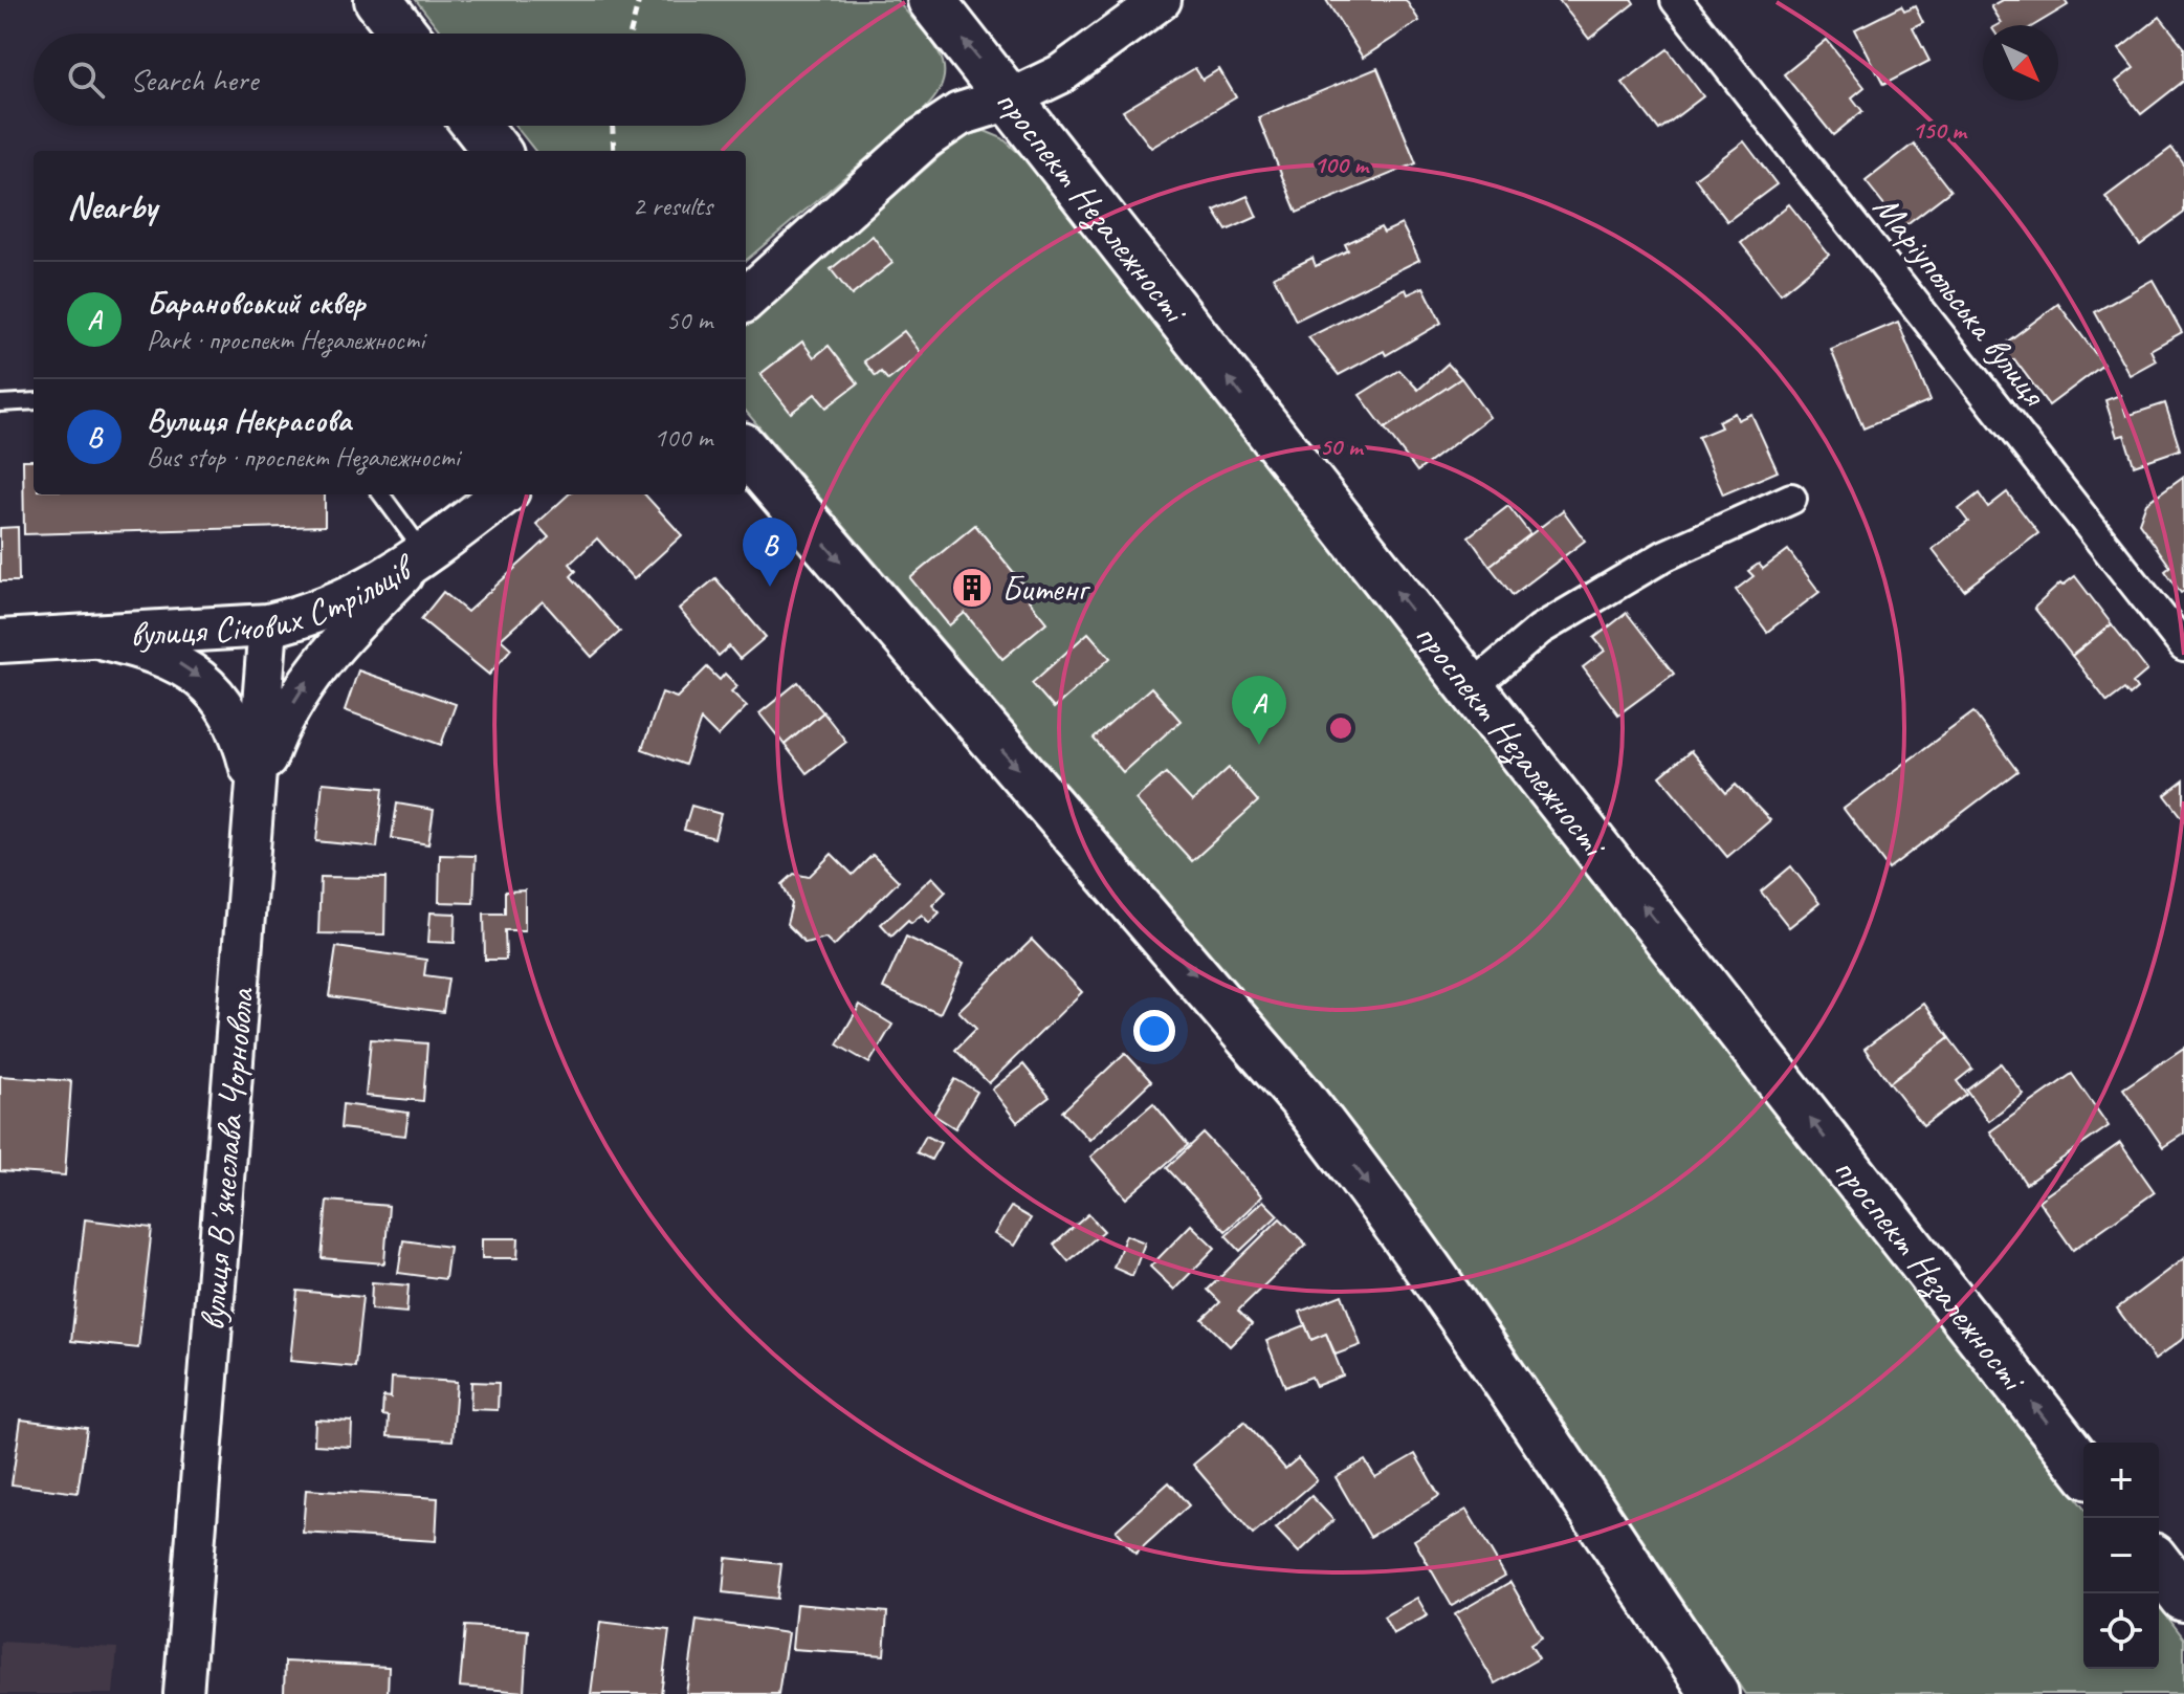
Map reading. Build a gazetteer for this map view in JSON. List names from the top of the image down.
{
  "streets": {
    "main road": ["проспект Незалежності", "вулиця Січових Стрільців"],
    "street": ["Маріупольська вулиця", "вулиця Вʼячеслава Чорновола"]
  },
  "crossings": [
    ["вулиця Січових Стрільців", "вулиця Вʼячеслава Чорновола"]
  ],
  "places": {
    "building": ["Битенг"]
  },
  "north": "bottom right",
  "page": {
    "search": "Search here",
    "heading": ["Nearby", "2 results"],
    "list": [
      {
        "mark": "A",
        "name": "Барановський сквер",
        "note": "Park · проспект Незалежності",
        "value": "50 m"
      },
      {
        "mark": "B",
        "name": "Вулиця Некрасова",
        "note": "Bus stop · проспект Незалежності",
        "value": "100 m"
      }
    ],
    "pins": ["B", "A"],
    "map_buttons": ["+", "−"]
  },
  "rings": ["150 m", "100 m", "50 m"]
}
